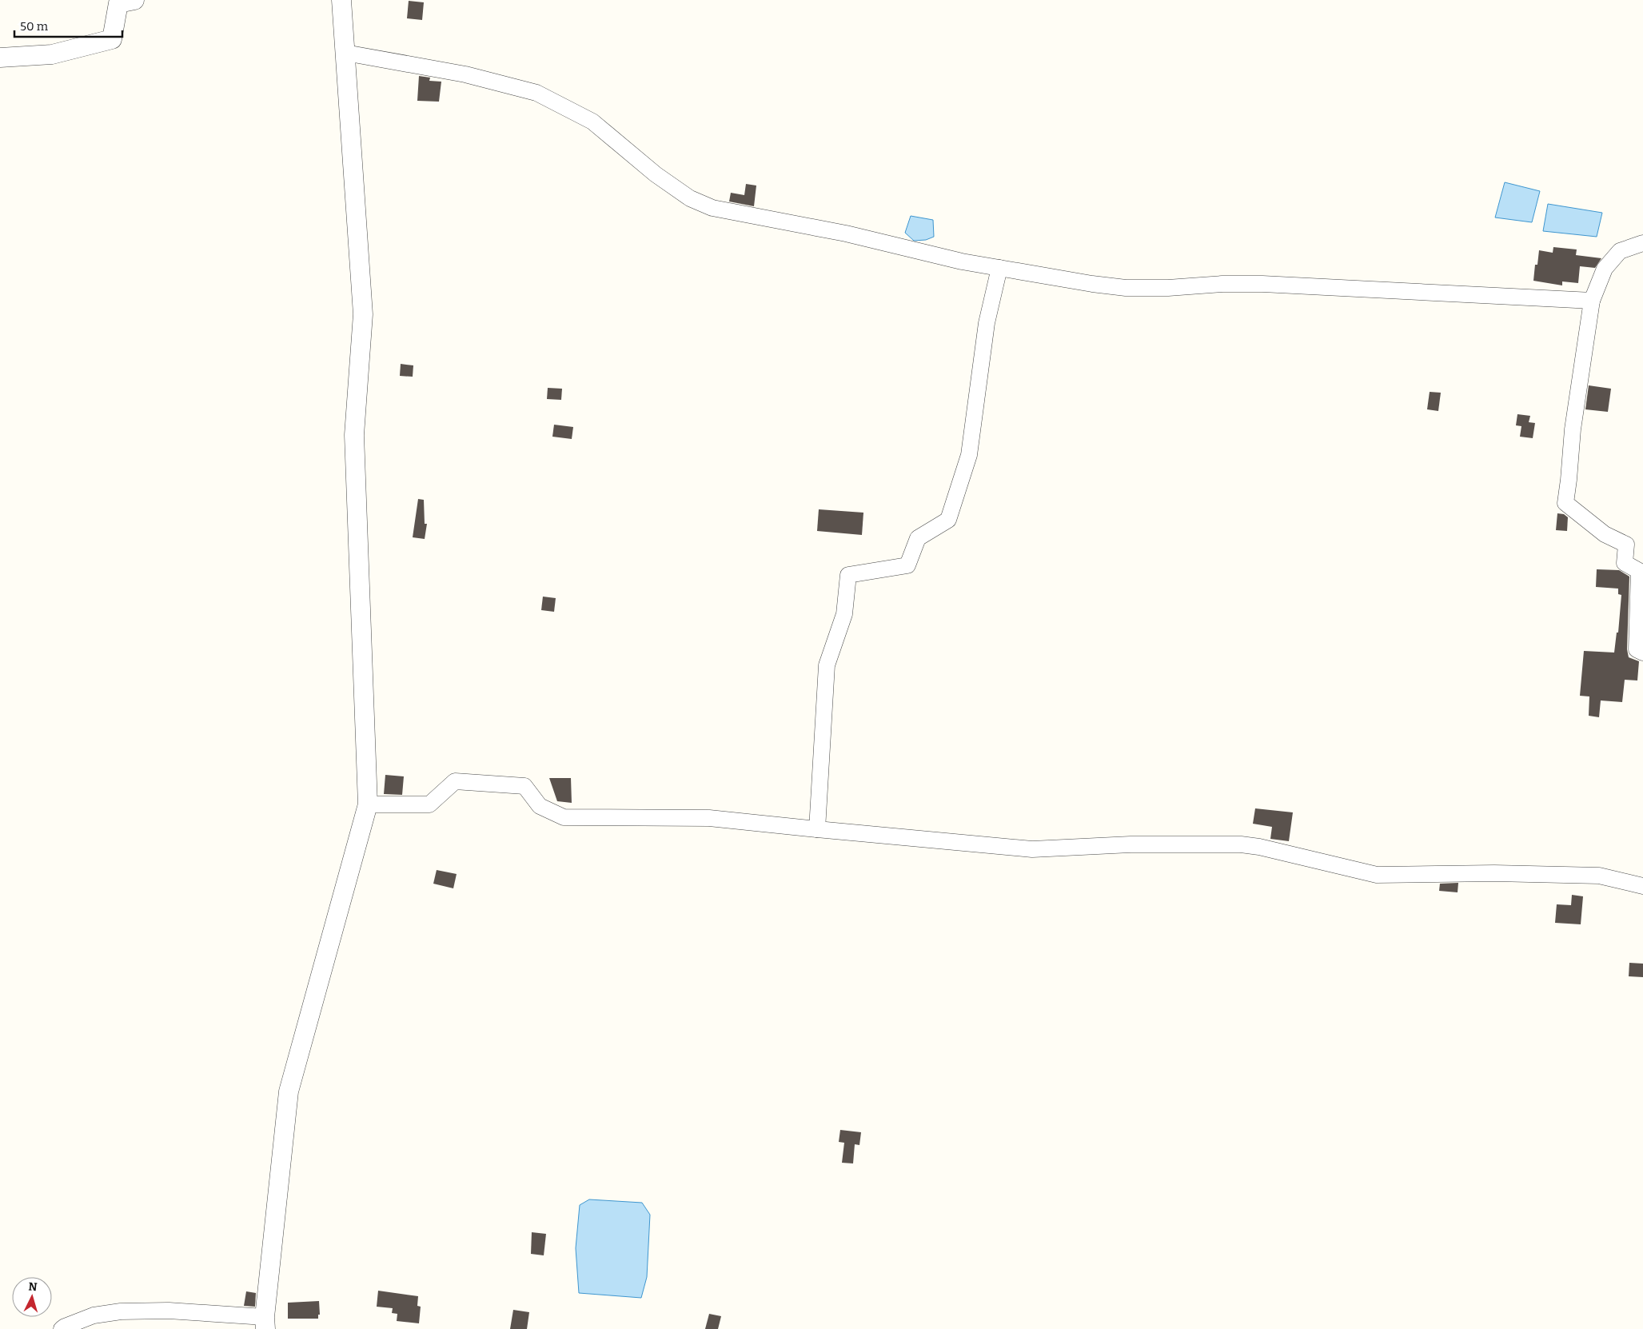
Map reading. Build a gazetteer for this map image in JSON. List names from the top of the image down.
{
  "scale_bar": "50 m",
  "north": "top"
}
